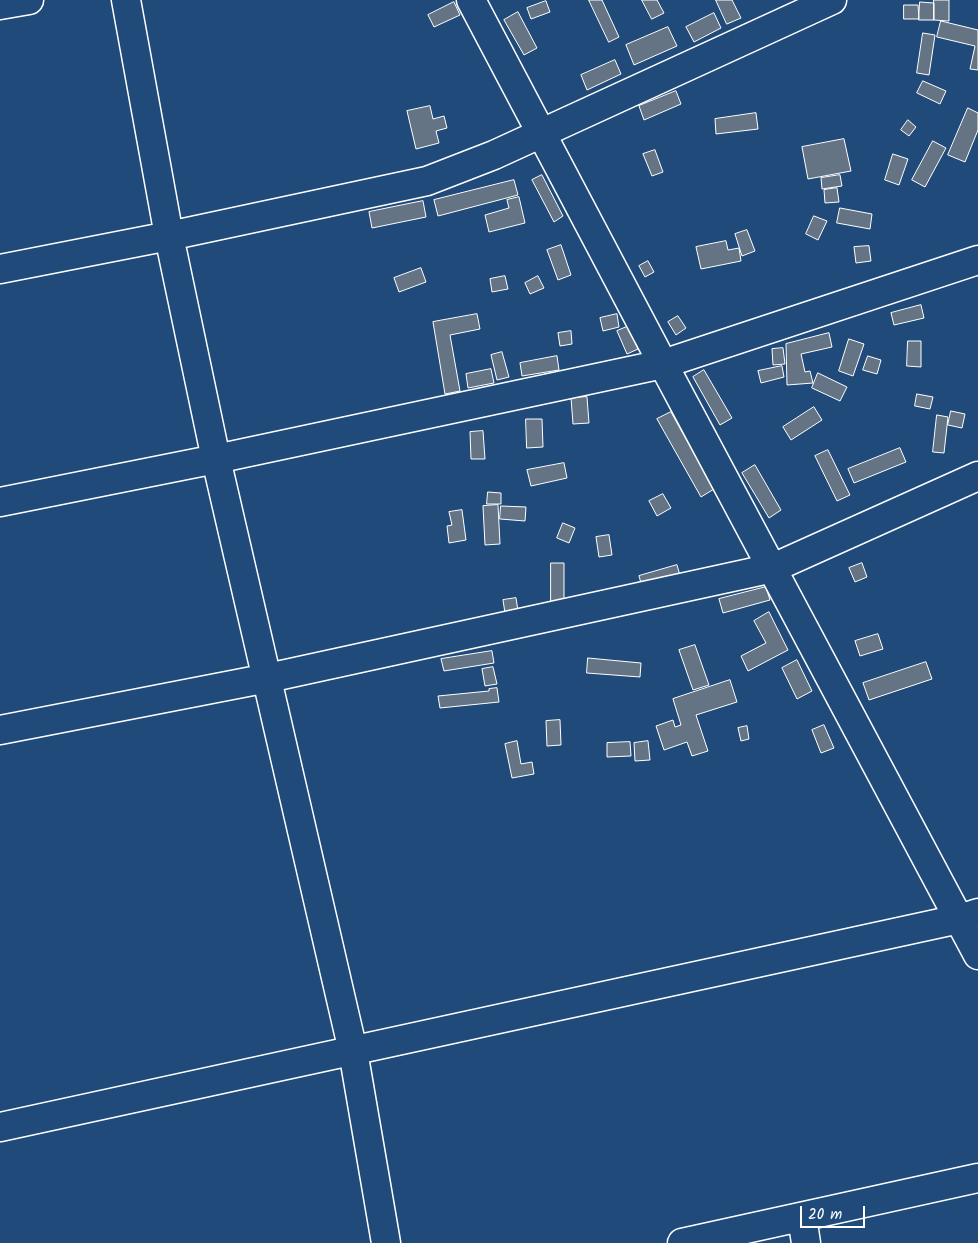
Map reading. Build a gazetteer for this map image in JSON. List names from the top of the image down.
{
  "scale_bar": "20 m"
}
